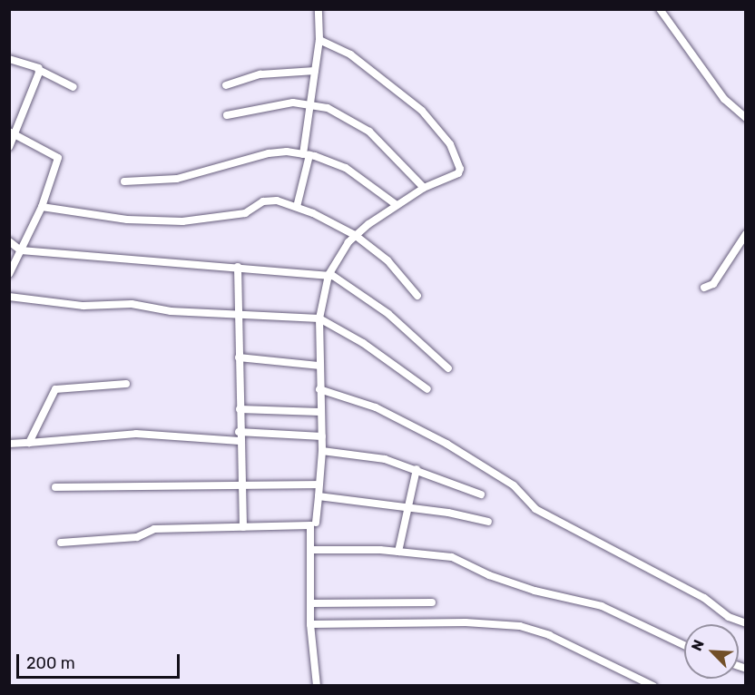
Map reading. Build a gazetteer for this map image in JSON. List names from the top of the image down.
{
  "scale_bar": "200 m",
  "north": "top left"
}
